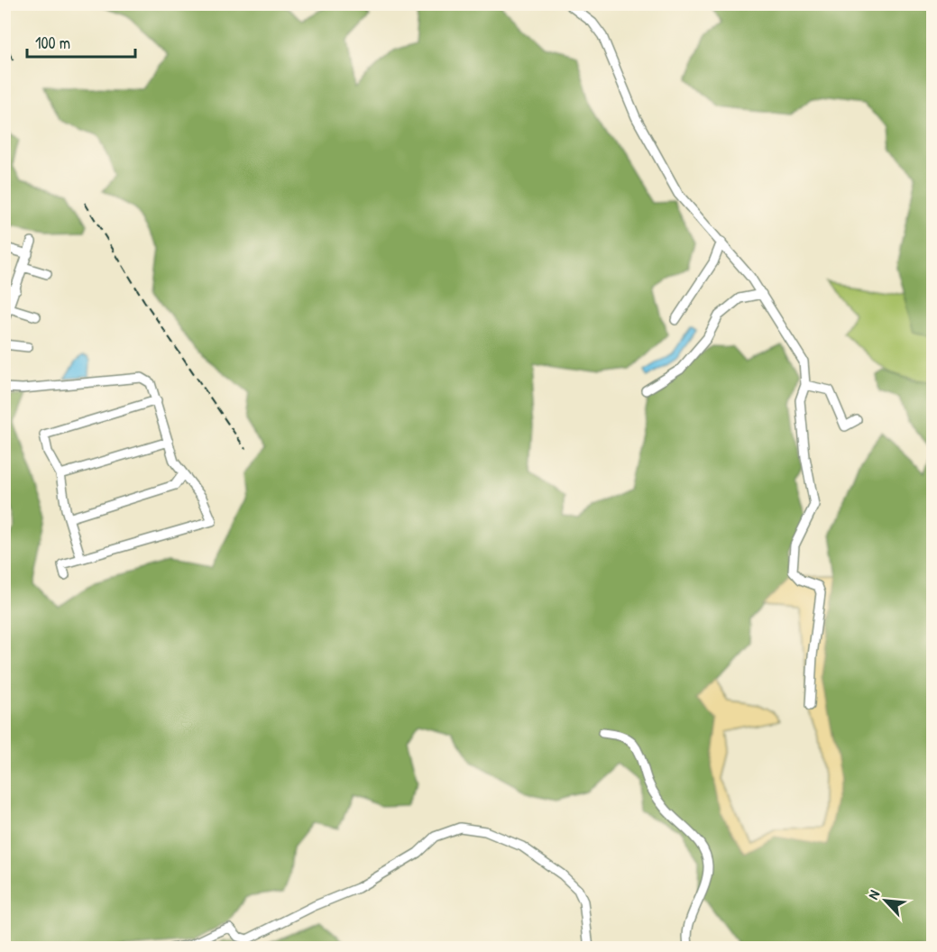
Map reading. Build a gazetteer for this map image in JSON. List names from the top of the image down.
{
  "scale_bar": "100 m",
  "north": "top left"
}
